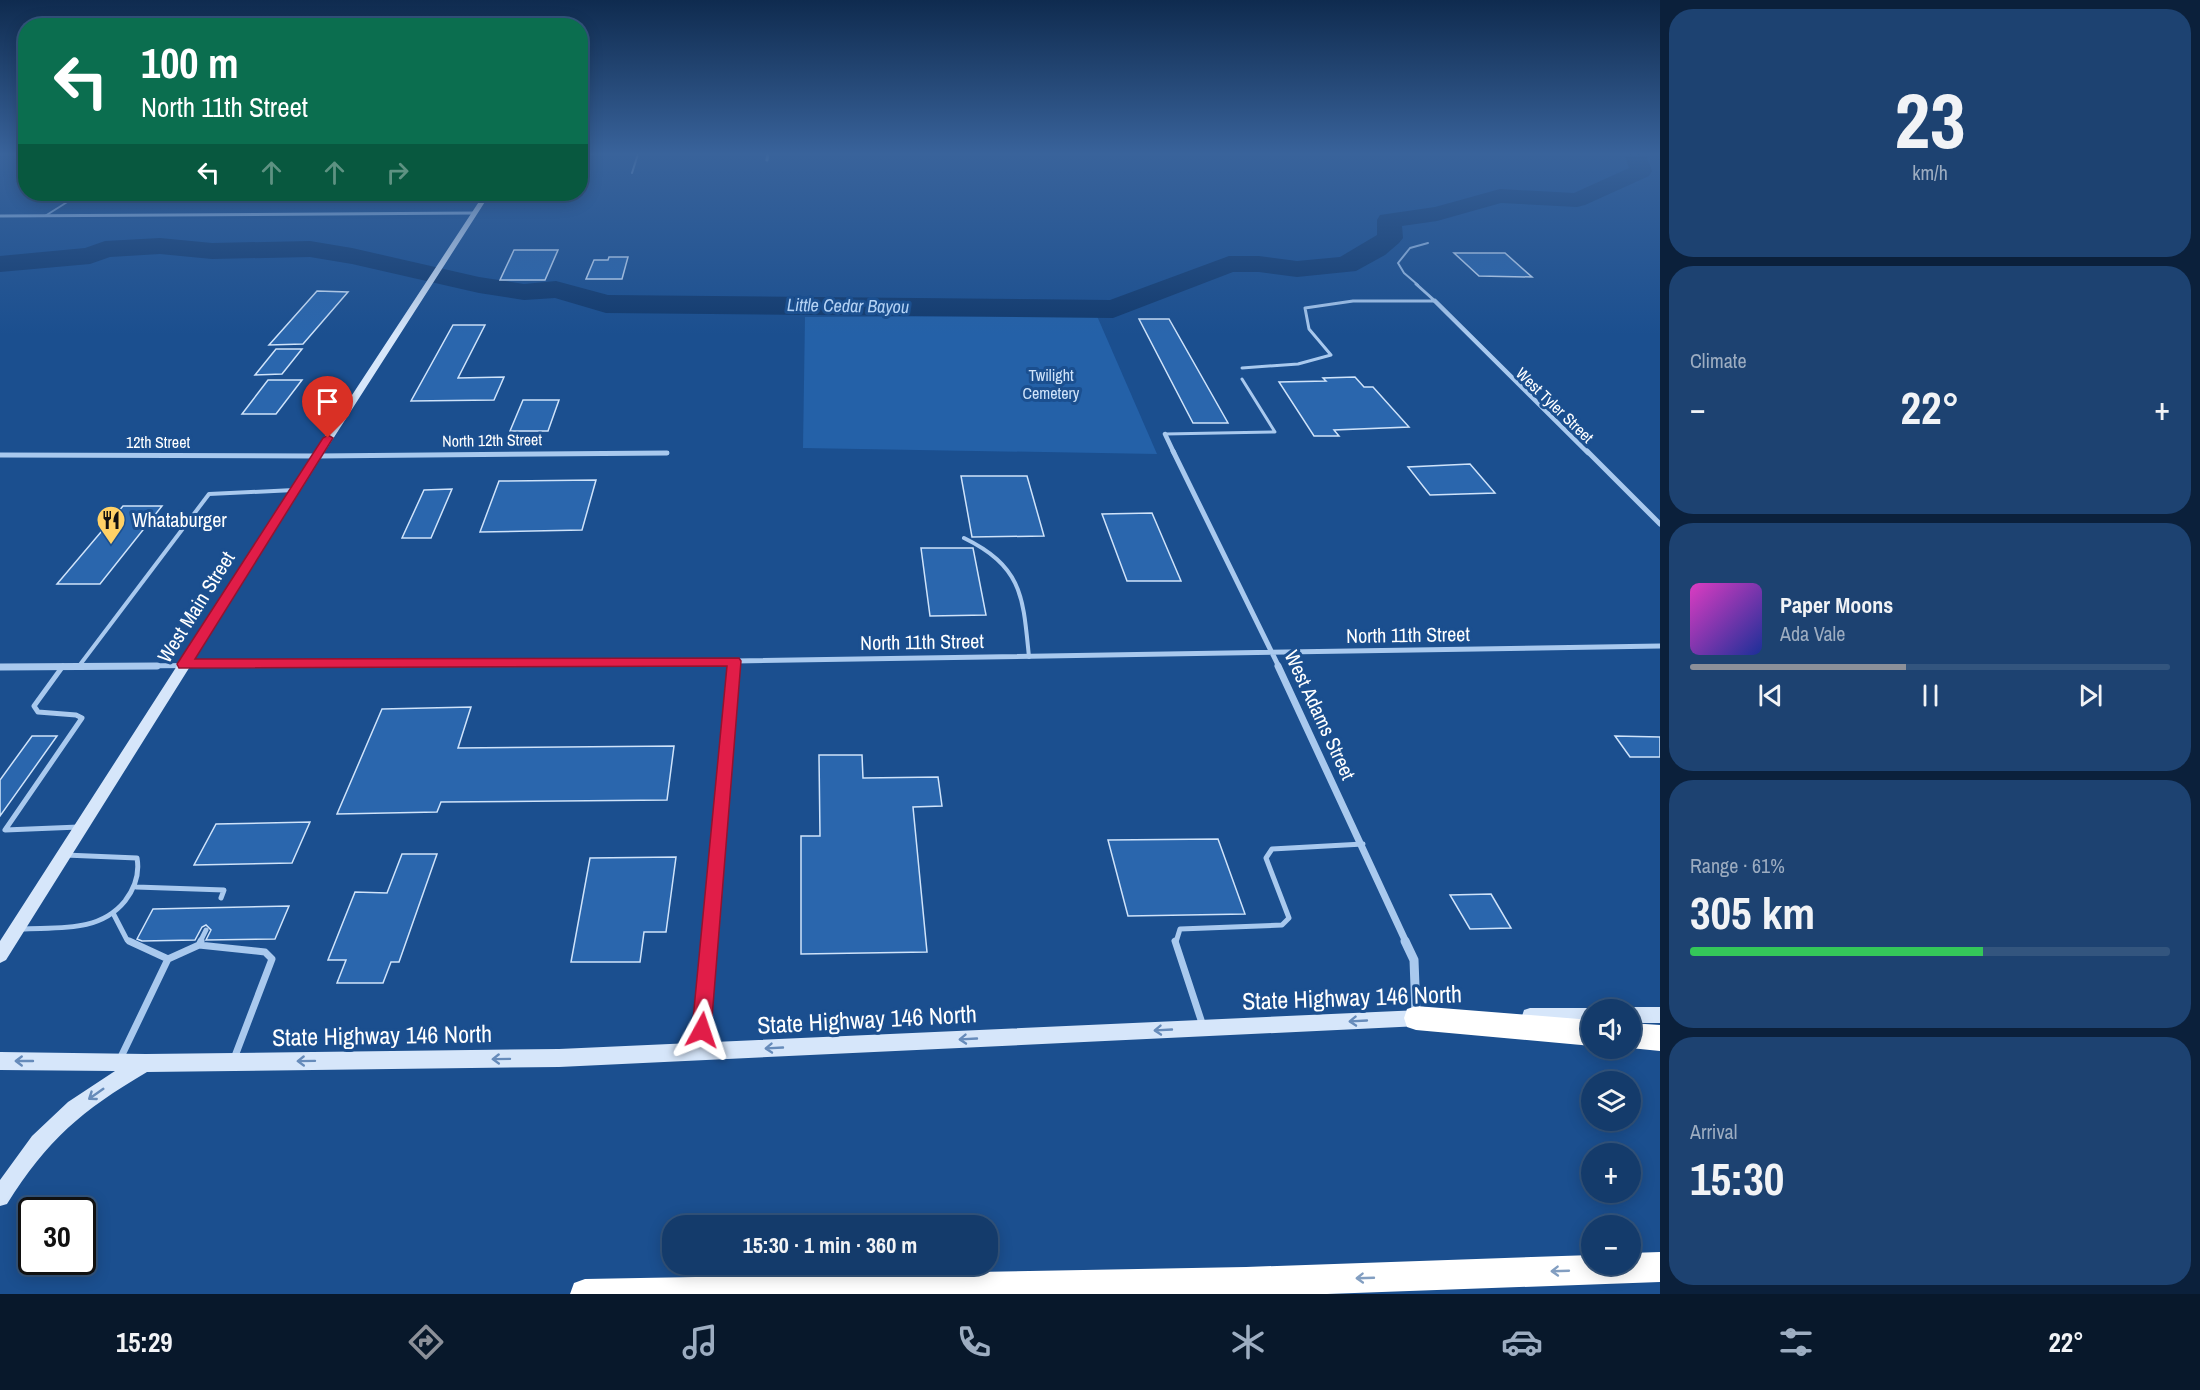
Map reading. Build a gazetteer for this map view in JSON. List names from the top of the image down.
{
  "streets": {
    "main road": ["West Main Street", "State Highway 146 North"],
    "street": [
      "West Tyler Street",
      "North 12th Street",
      "12th Street",
      "North 11th Street",
      "West Adams Street"
    ]
  },
  "crossings": [
    ["North 12th Street", "12th Street"],
    ["North 12th Street", "West Main Street"],
    ["12th Street", "West Main Street"],
    ["West Main Street", "North 11th Street"],
    ["North 11th Street", "West Adams Street"],
    ["West Adams Street", "State Highway 146 North"]
  ],
  "one_way": ["State Highway 146 North"],
  "water": ["Little Cedar Bayou"],
  "parks": ["Twilight Cemetery"],
  "places": {
    "restaurant": ["Whataburger"]
  },
  "page": {
    "tile": [
      ["23", "km/h"],
      "Climate",
      ["Range · 61%", "305 km"],
      ["Arrival", "15:30"]
    ],
    "turn": ["100 m", "North 11th Street"],
    "heat": ["−", "22°", "+"],
    "song": ["Paper Moons", "Ada Vale"],
    "map_buttons": ["+", "−"],
    "limit": "30",
    "trip": "15:30 · 1 min · 360 m",
    "tabs": ["15:29", "22°"]
  }
}
